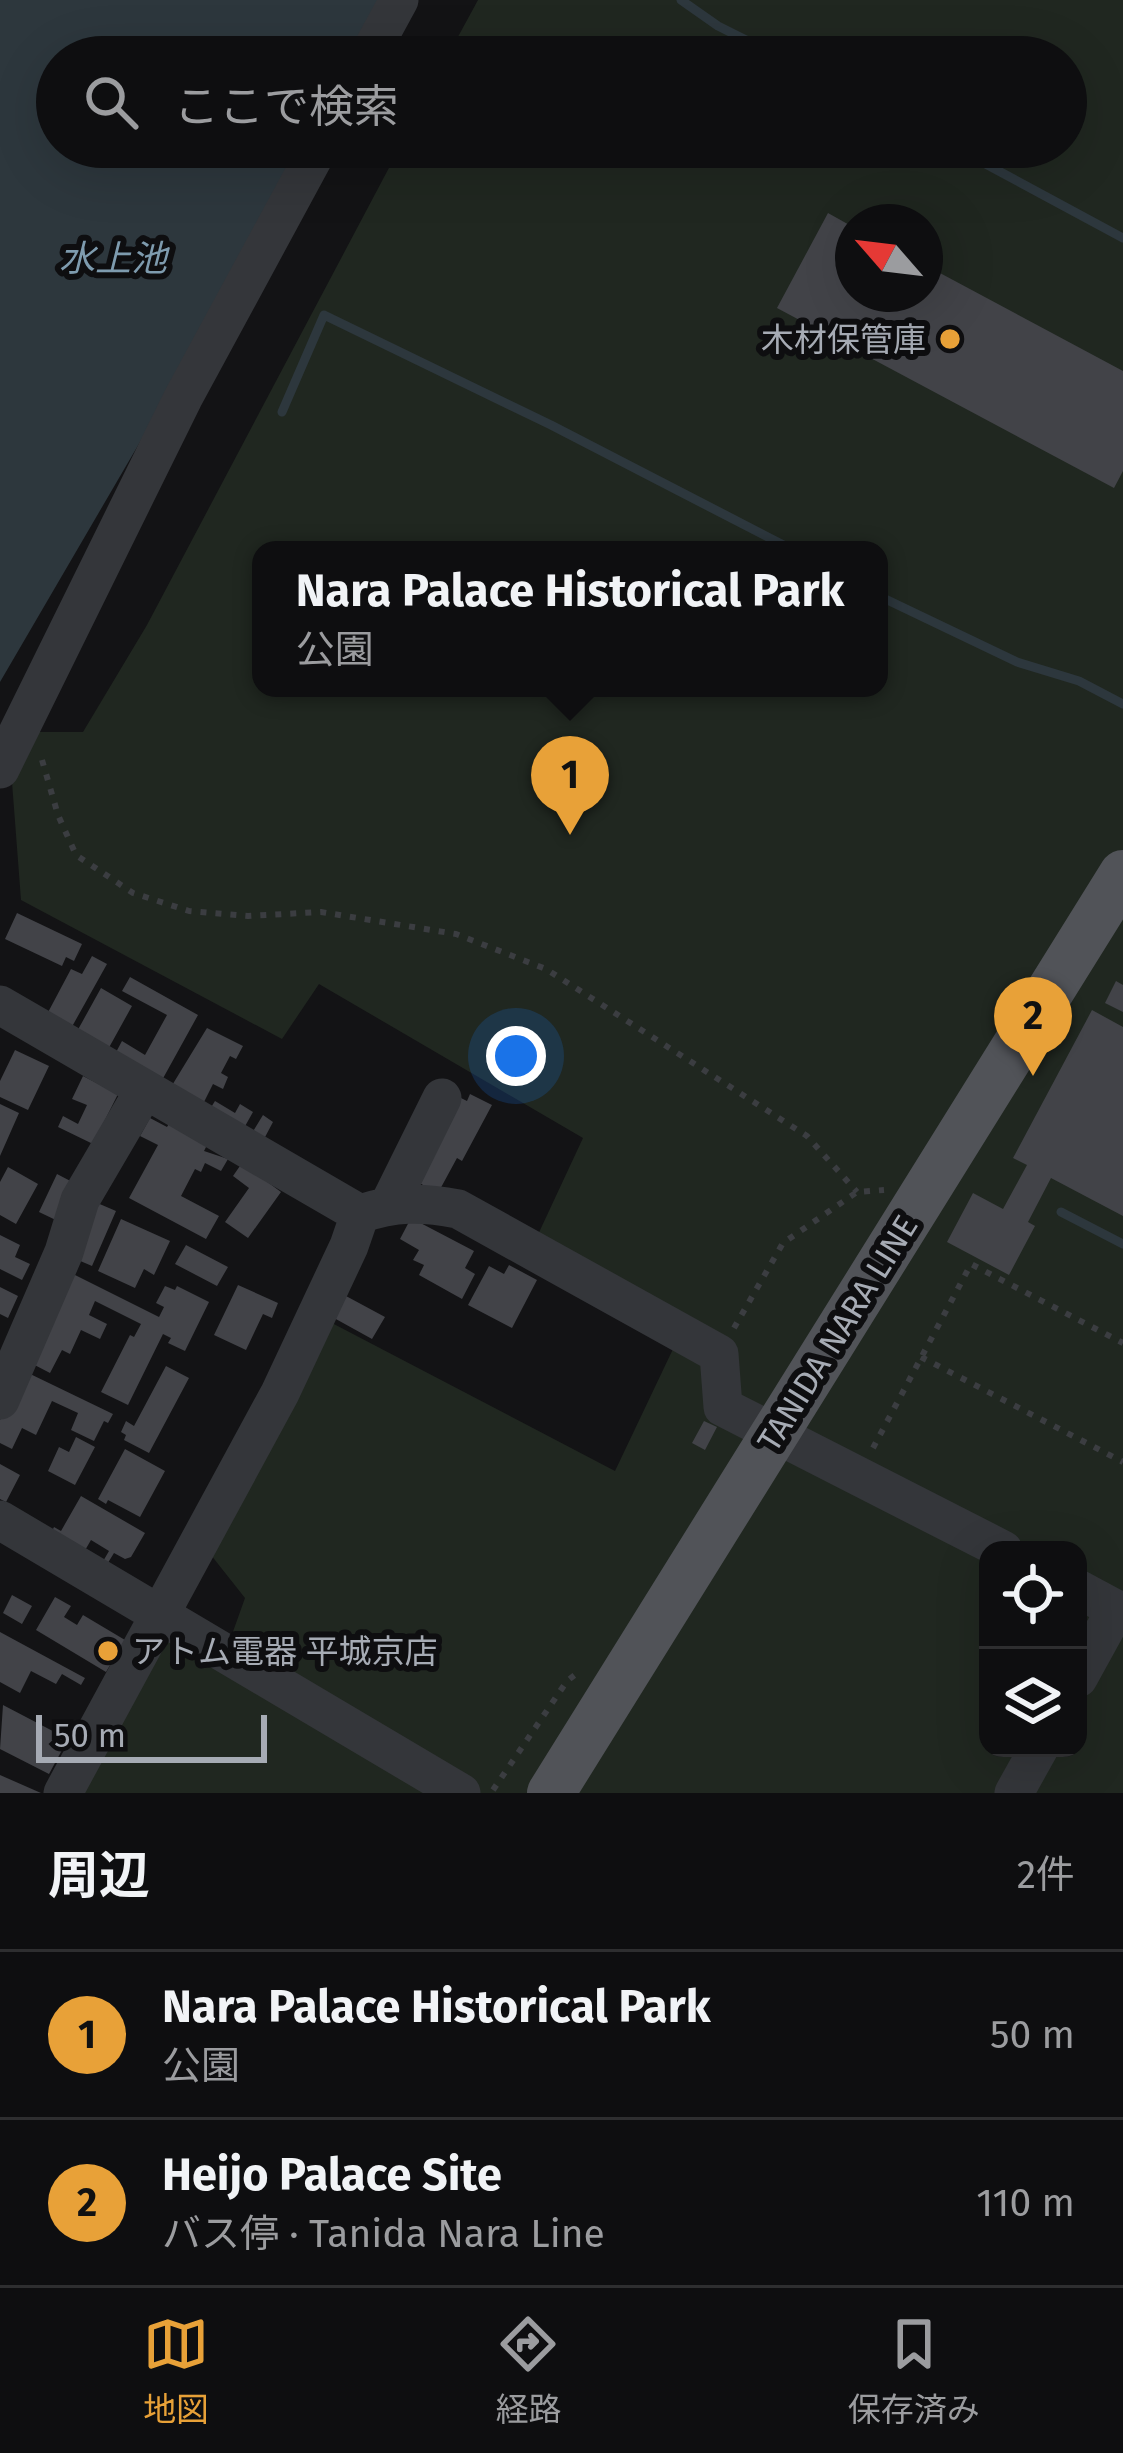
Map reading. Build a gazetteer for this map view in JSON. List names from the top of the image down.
{
  "streets": {
    "main road": ["TANIDA NARA LINE"]
  },
  "water": ["水上池"],
  "places": ["木材保管庫", "アトム電器 平城京店"],
  "scale_bar": "50 m",
  "north": "top left",
  "page": {
    "search": "ここで検索",
    "popup": ["Nara Palace Historical Park", "公園"],
    "pins": ["1", "2"],
    "scale": "50 m",
    "heading": ["周辺", "2件"],
    "list": [
      {
        "mark": "1",
        "name": "Nara Palace Historical Park",
        "note": "公園",
        "value": "50 m"
      },
      {
        "mark": "2",
        "name": "Heijo Palace Site",
        "note": "バス停 · Tanida Nara Line",
        "value": "110 m"
      }
    ],
    "nav": ["地図", "経路", "保存済み"]
  }
}
